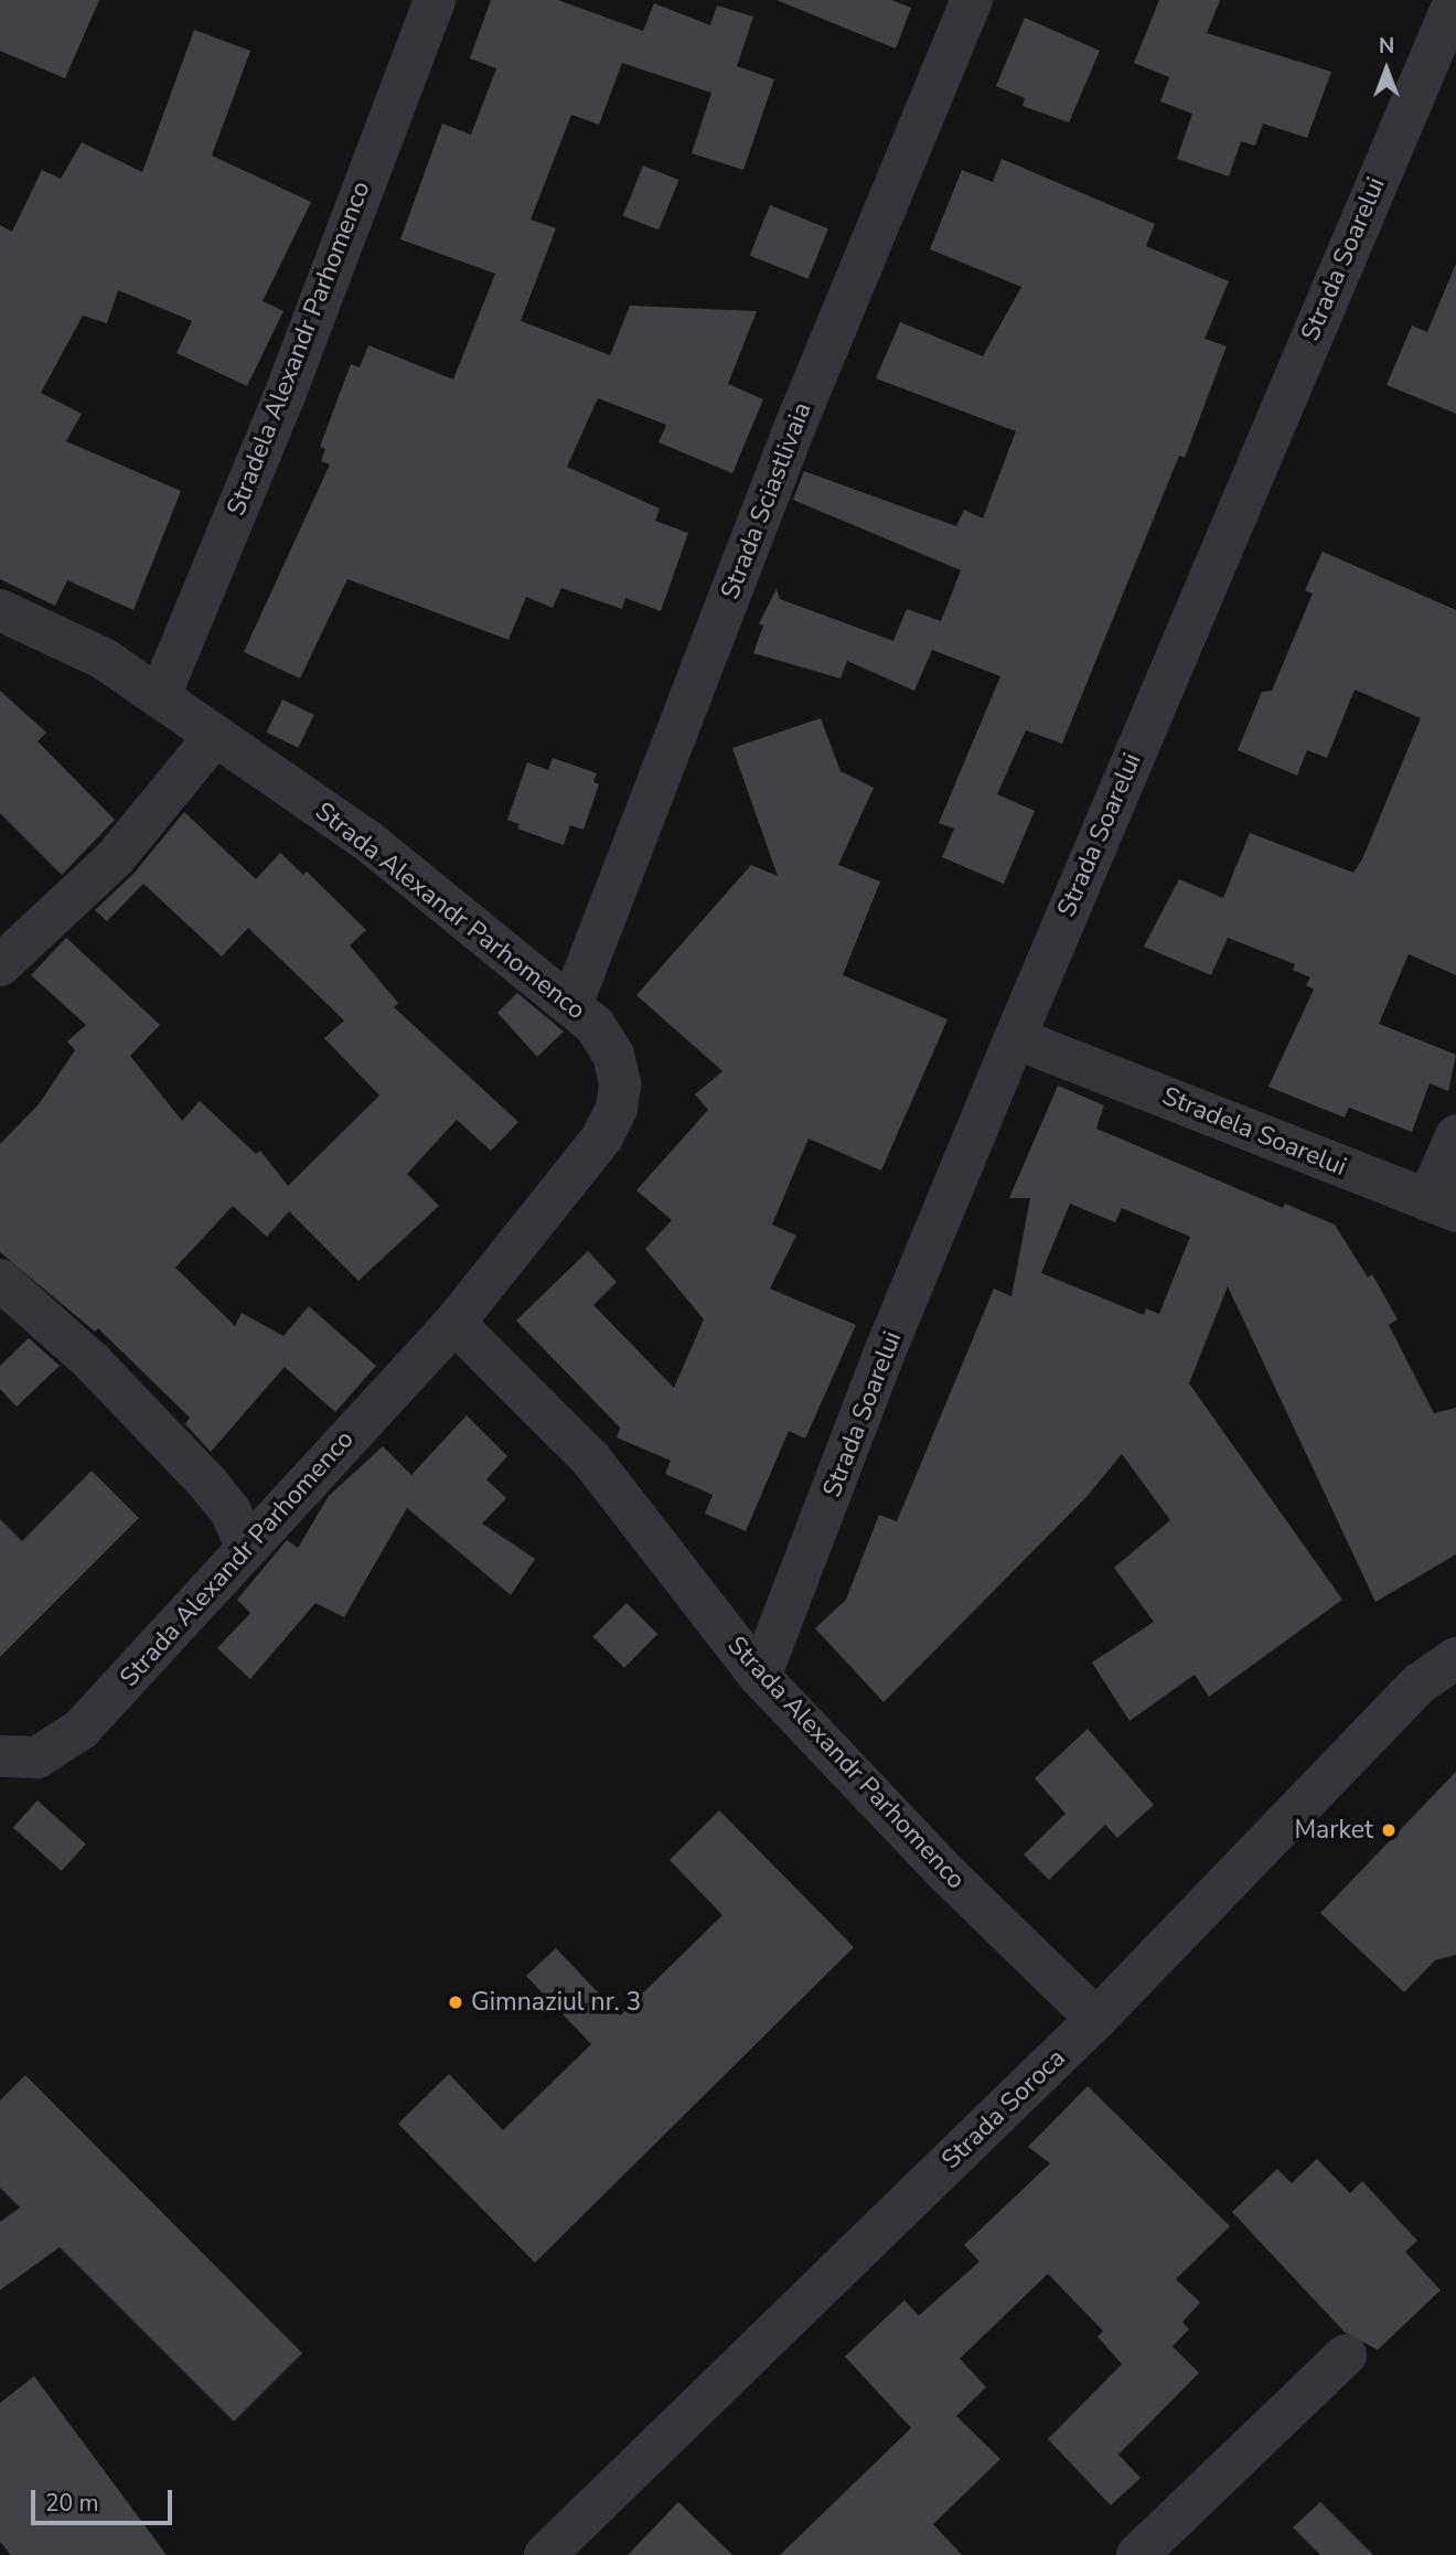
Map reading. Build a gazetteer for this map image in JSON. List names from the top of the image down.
{
  "streets": {
    "street": [
      "Strada Soarelui",
      "Stradela Alexandr Parhomenco",
      "Strada Sciastlivaia",
      "Strada Alexandr Parhomenco",
      "Stradela Soarelui",
      "Strada Soroca"
    ]
  },
  "crossings": [
    ["Strada Soarelui", "Strada Alexandr Parhomenco"],
    ["Strada Soarelui", "Stradela Soarelui"],
    ["Stradela Alexandr Parhomenco", "Strada Alexandr Parhomenco"],
    ["Strada Sciastlivaia", "Strada Alexandr Parhomenco"],
    ["Strada Alexandr Parhomenco", "Strada Soroca"]
  ],
  "places": ["Market", "Gimnaziul nr. 3"],
  "scale_bar": "20 m",
  "north": "top"
}
